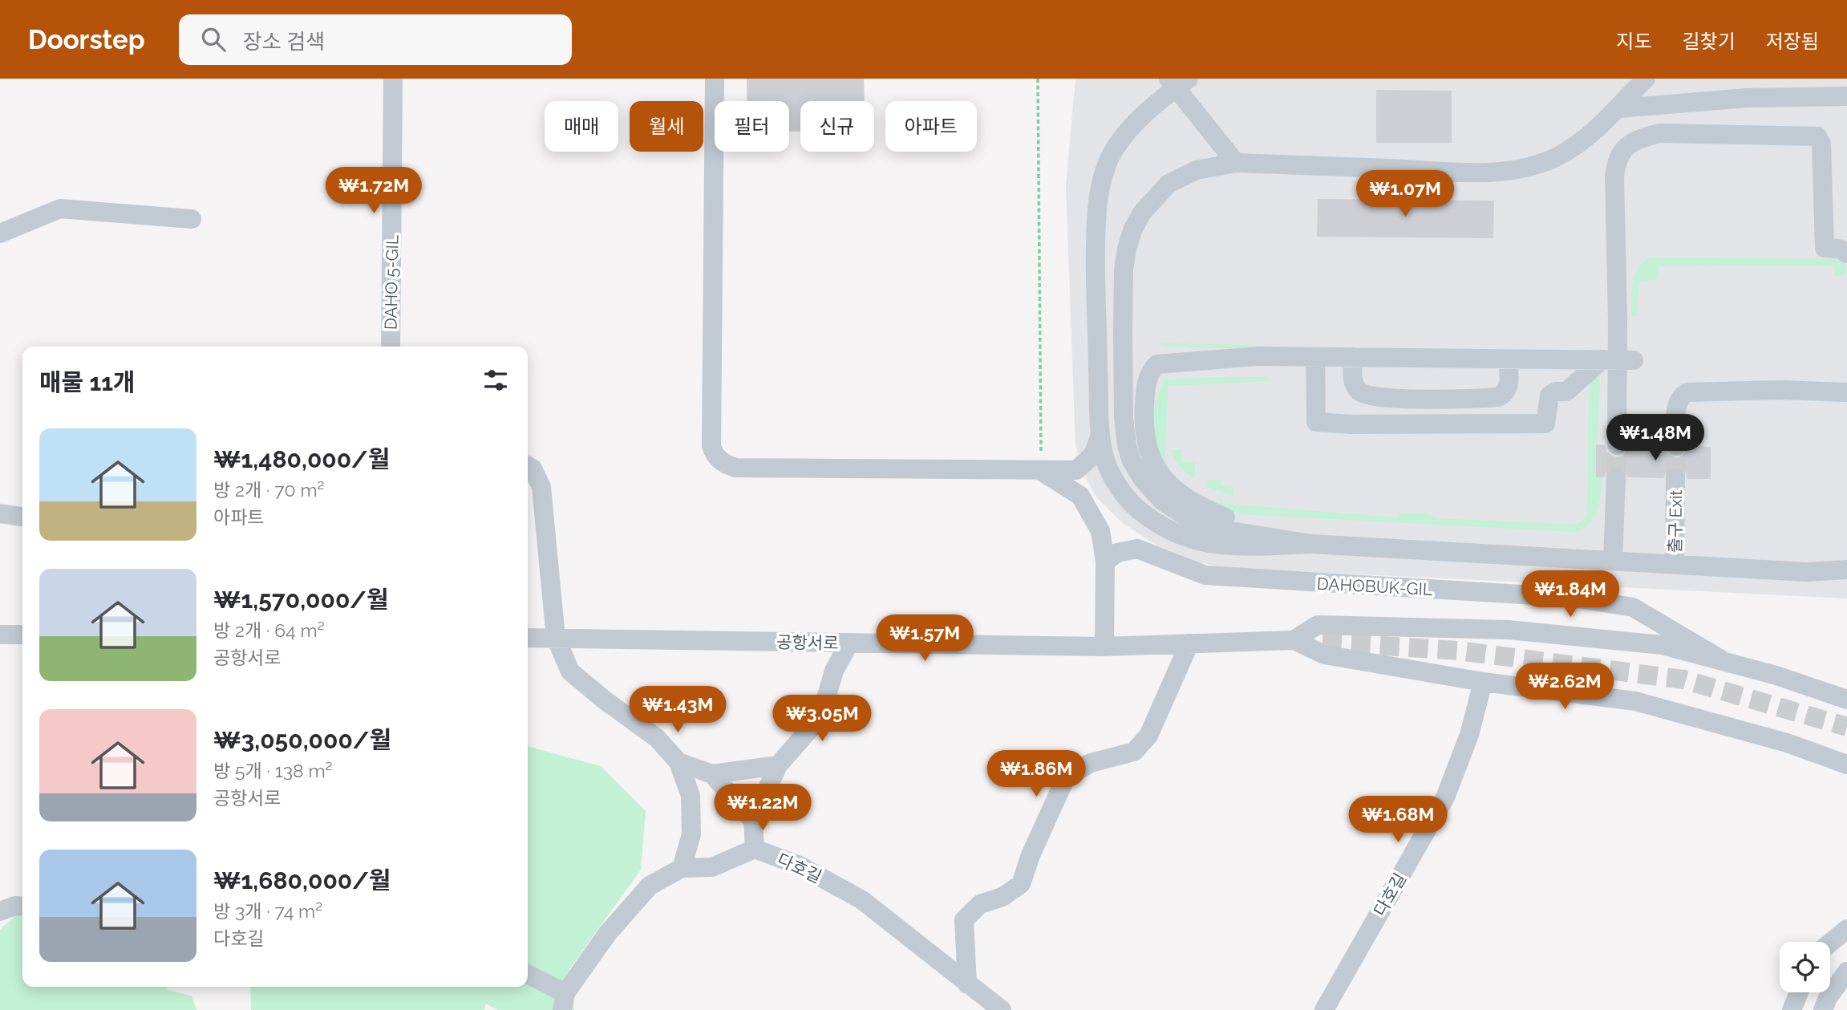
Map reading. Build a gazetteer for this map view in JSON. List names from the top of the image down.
{
  "streets": {
    "street": [
      "DAHO 5-GIL",
      "출구 Exit",
      "DAHOBUK-GIL",
      "공항서로",
      "다호길"
    ]
  },
  "page": {
    "header": "Doorstep",
    "search": "장소 검색",
    "nav": ["지도", "길찾기", "저장됨"],
    "chip": [
      "매매",
      "월세",
      "필터",
      "신규",
      "아파트"
    ],
    "price": [
      "₩1.72M",
      "₩1.07M",
      "₩1.48M",
      "₩1.84M",
      "₩1.57M",
      "₩2.62M",
      "₩1.43M",
      "₩3.05M",
      "₩1.86M",
      "₩1.22M",
      "₩1.68M"
    ],
    "heading": "매물 11개",
    "list": [
      {
        "name": "₩1,480,000/월",
        "note": "방 2개 · 70 m² · 아파트"
      },
      {
        "name": "₩1,570,000/월",
        "note": "방 2개 · 64 m² · 공항서로"
      },
      {
        "name": "₩3,050,000/월",
        "note": "방 5개 · 138 m² · 공항서로"
      },
      {
        "name": "₩1,680,000/월",
        "note": "방 3개 · 74 m² · 다호길"
      }
    ]
  }
}
